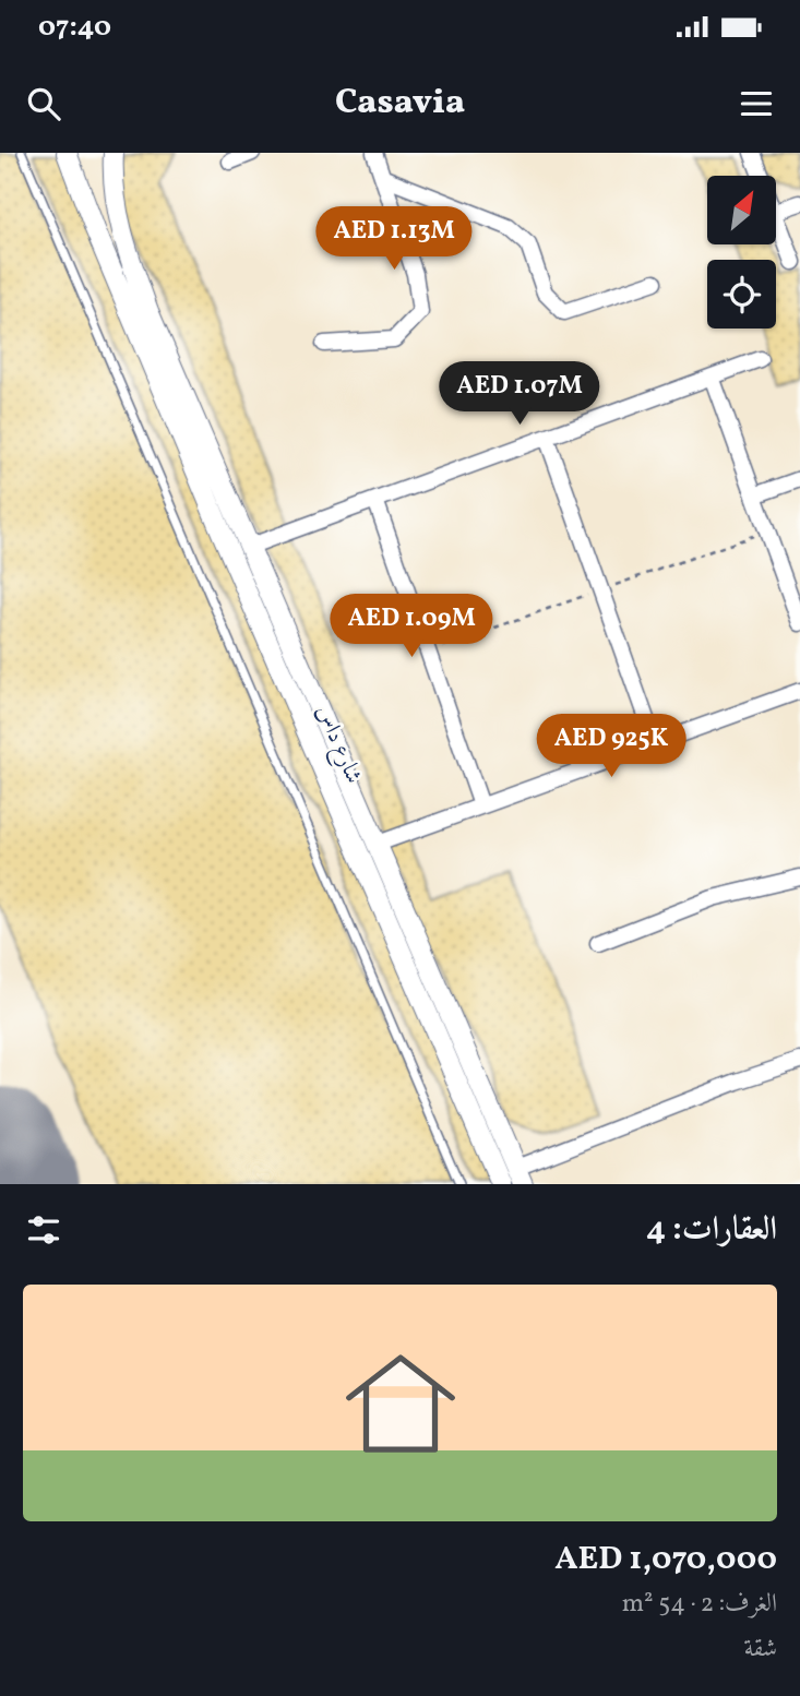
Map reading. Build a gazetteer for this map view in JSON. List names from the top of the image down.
{
  "streets": {
    "street": ["شارع داس"]
  },
  "north": "top right",
  "page": {
    "status": "07:40",
    "header": "Casavia",
    "price": [
      "AED 1.13M",
      "AED 1.07M",
      "AED 1.09M",
      "AED 925K"
    ],
    "heading": "العقارات: 4",
    "list": [
      {
        "name": "AED 1,070,000",
        "note": "الغرف: 2 · 54 m² · شقة"
      }
    ]
  }
}
